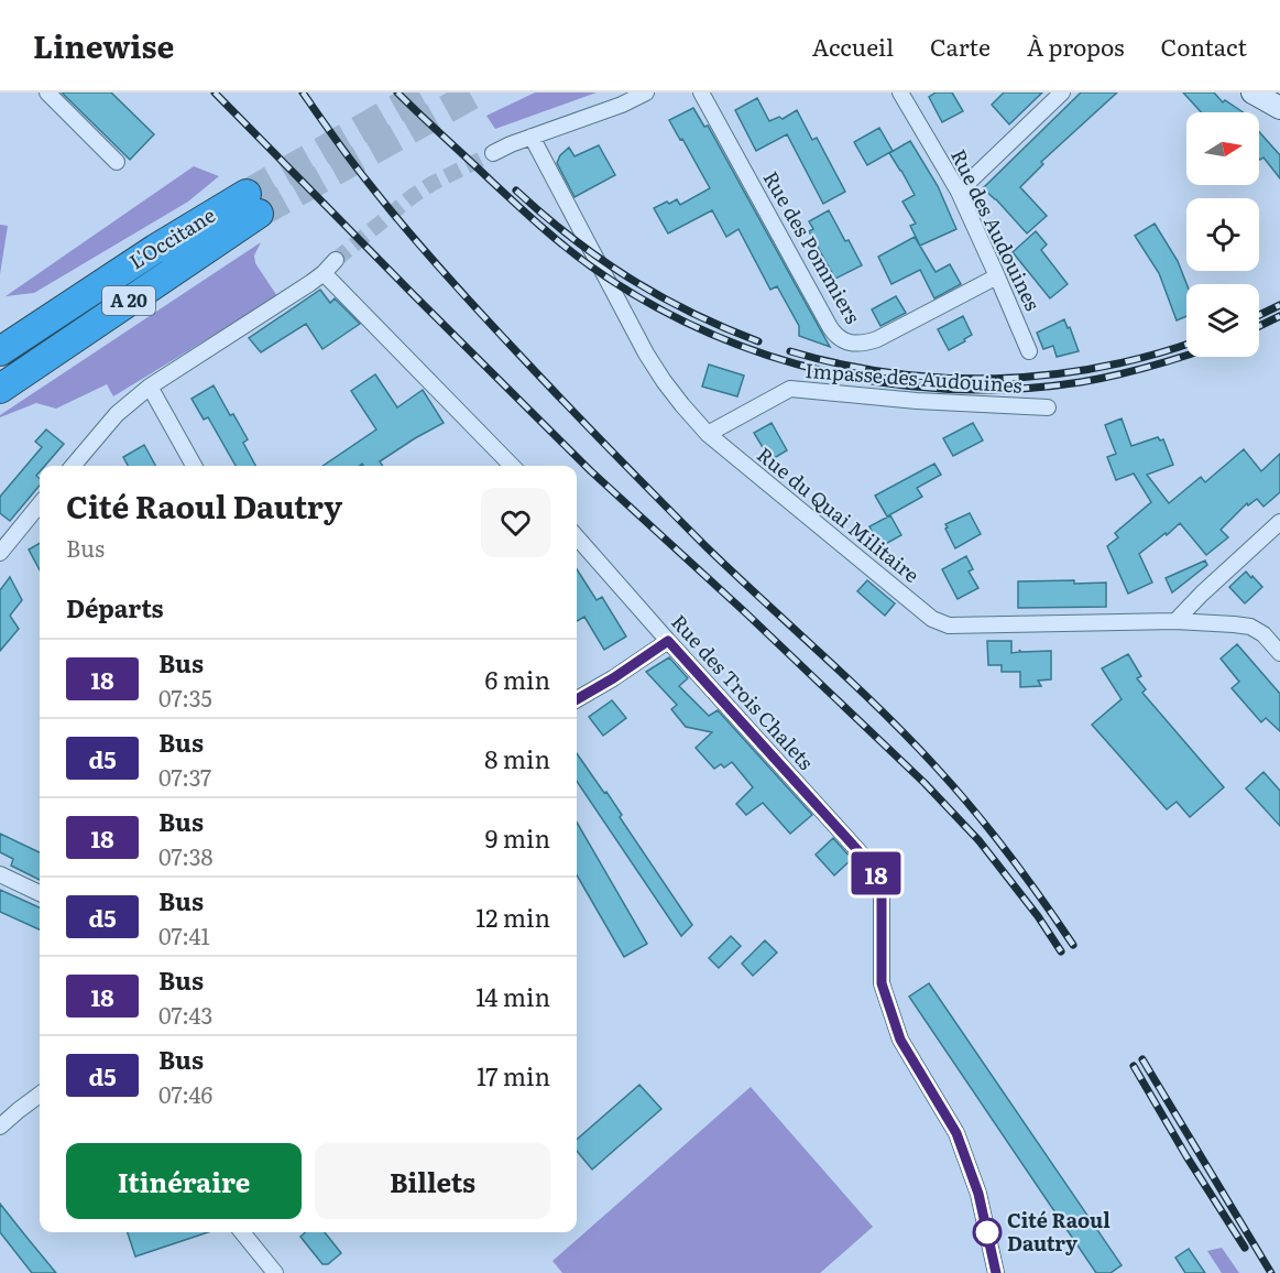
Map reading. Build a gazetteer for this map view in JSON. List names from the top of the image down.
{
  "streets": {
    "highway": ["L'Occitane", "A 20"],
    "street": [
      "Rue des Audouines",
      "Rue des Pommiers",
      "Impasse des Audouines",
      "Rue du Quai Militaire",
      "Rue des Trois Chalets"
    ]
  },
  "crossings": [
    ["Rue des Audouines", "Rue des Pommiers"],
    ["Impasse des Audouines", "Rue du Quai Militaire"]
  ],
  "places": ["Cité Raoul Dautry"],
  "lines": ["bus line 18"],
  "north": "right",
  "page": {
    "header": "Linewise",
    "nav": [
      "Accueil",
      "Carte",
      "À propos",
      "Contact"
    ],
    "on_map": "18",
    "heading": [
      ["Cité Raoul Dautry", "Bus"],
      "Départs"
    ],
    "list": [
      {
        "mark": "18",
        "name": "Bus",
        "note": "07:35",
        "value": "6 min"
      },
      {
        "mark": "d5",
        "name": "Bus",
        "note": "07:37",
        "value": "8 min"
      },
      {
        "mark": "18",
        "name": "Bus",
        "note": "07:38",
        "value": "9 min"
      },
      {
        "mark": "d5",
        "name": "Bus",
        "note": "07:41",
        "value": "12 min"
      },
      {
        "mark": "18",
        "name": "Bus",
        "note": "07:43",
        "value": "14 min"
      },
      {
        "mark": "d5",
        "name": "Bus",
        "note": "07:46",
        "value": "17 min"
      }
    ],
    "buttons": ["Itinéraire", "Billets"]
  }
}
